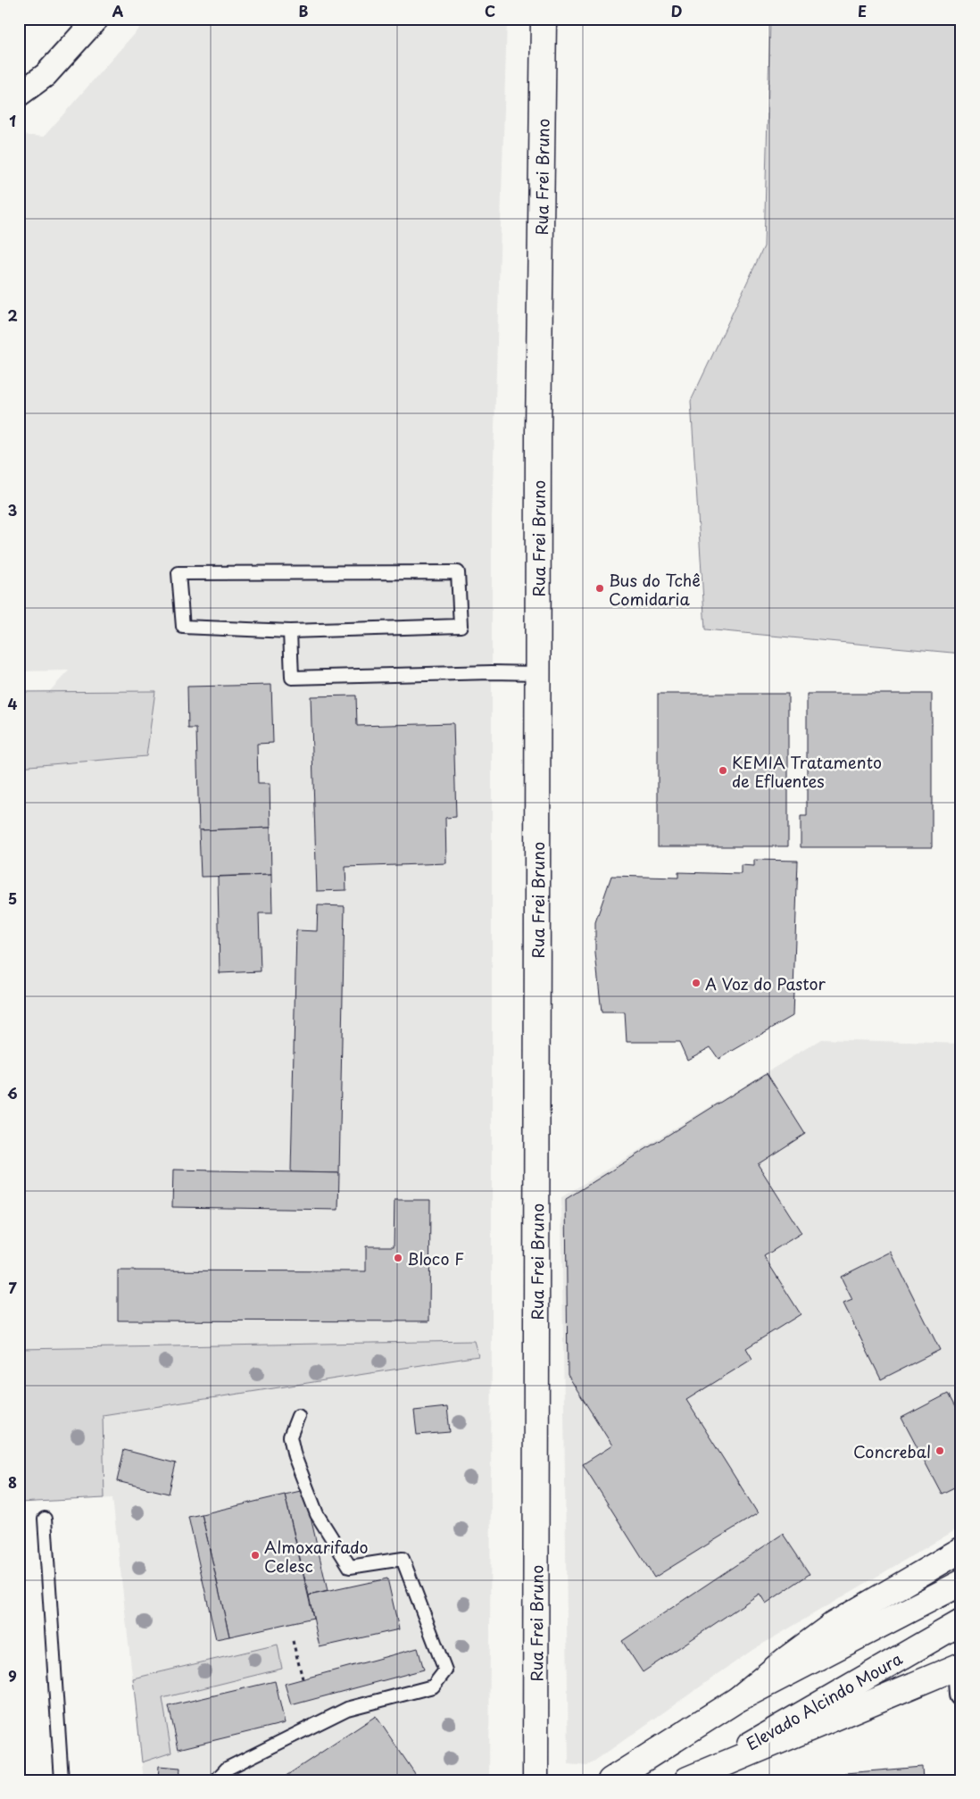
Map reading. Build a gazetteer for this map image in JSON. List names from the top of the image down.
{
  "streets": {
    "main road": ["Rua Frei Bruno", "Elevado Alcindo Moura"]
  },
  "places": [
    "Bus do Tchê Comidaria",
    "KEMIA Tratamento de Efluentes",
    "A Voz do Pastor",
    "Bloco F",
    "Concrebal",
    "Almoxarifado Celesc"
  ],
  "grid": {
    "columns": [
      "A",
      "B",
      "C",
      "D",
      "E"
    ],
    "rows": [
      "1",
      "2",
      "3",
      "4",
      "5",
      "6",
      "7",
      "8",
      "9"
    ]
  }
}
